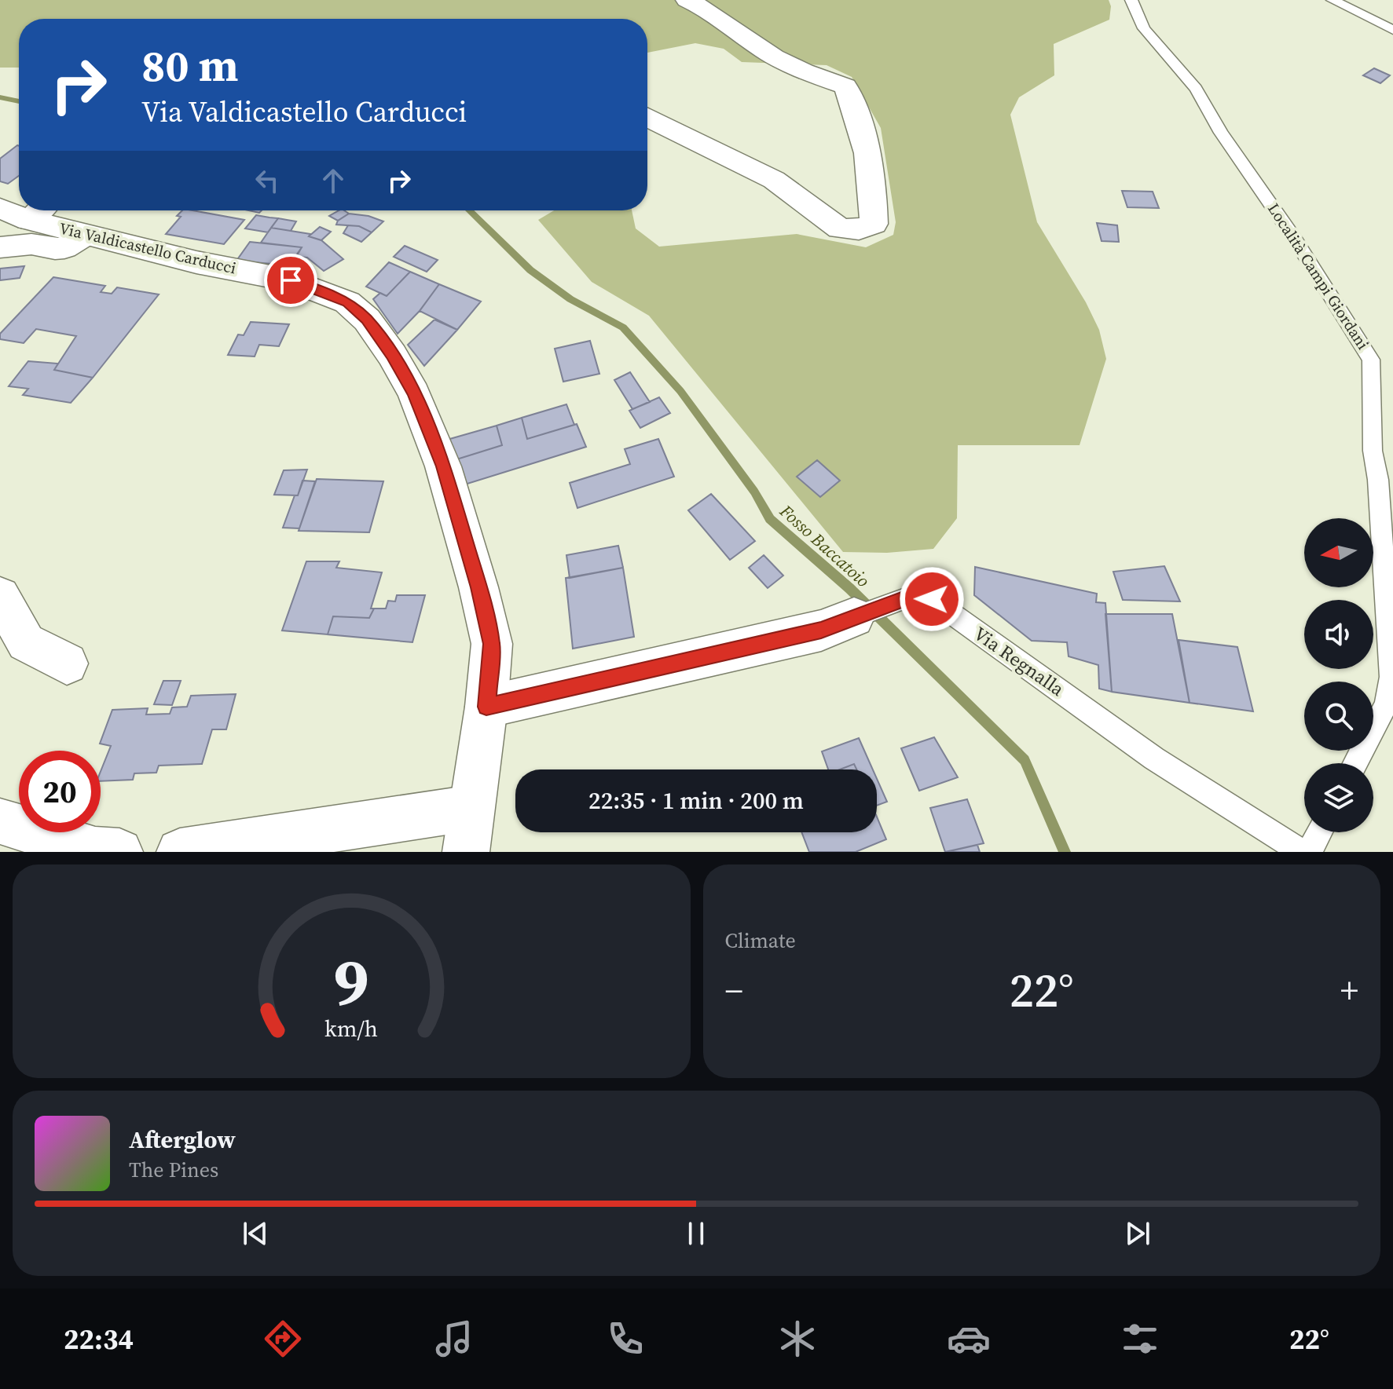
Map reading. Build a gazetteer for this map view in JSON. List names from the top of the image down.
{
  "streets": {
    "street": ["Via Valdicastello Carducci", "Via Regnalla"],
    "lane": ["Località Campi Giordani"]
  },
  "crossings": [
    ["Via Valdicastello Carducci", "Via Regnalla"]
  ],
  "water": ["Fosso Baccatoio"],
  "north": "left",
  "page": {
    "turn": ["80 m", "Via Valdicastello Carducci"],
    "limit": "20",
    "trip": "22:35 · 1 min · 200 m",
    "tile": "Climate",
    "heat": ["−", "22°", "+"],
    "song": ["Afterglow", "The Pines"],
    "tabs": ["22:34", "22°"],
    "gauge": ["9", "km/h"]
  }
}
